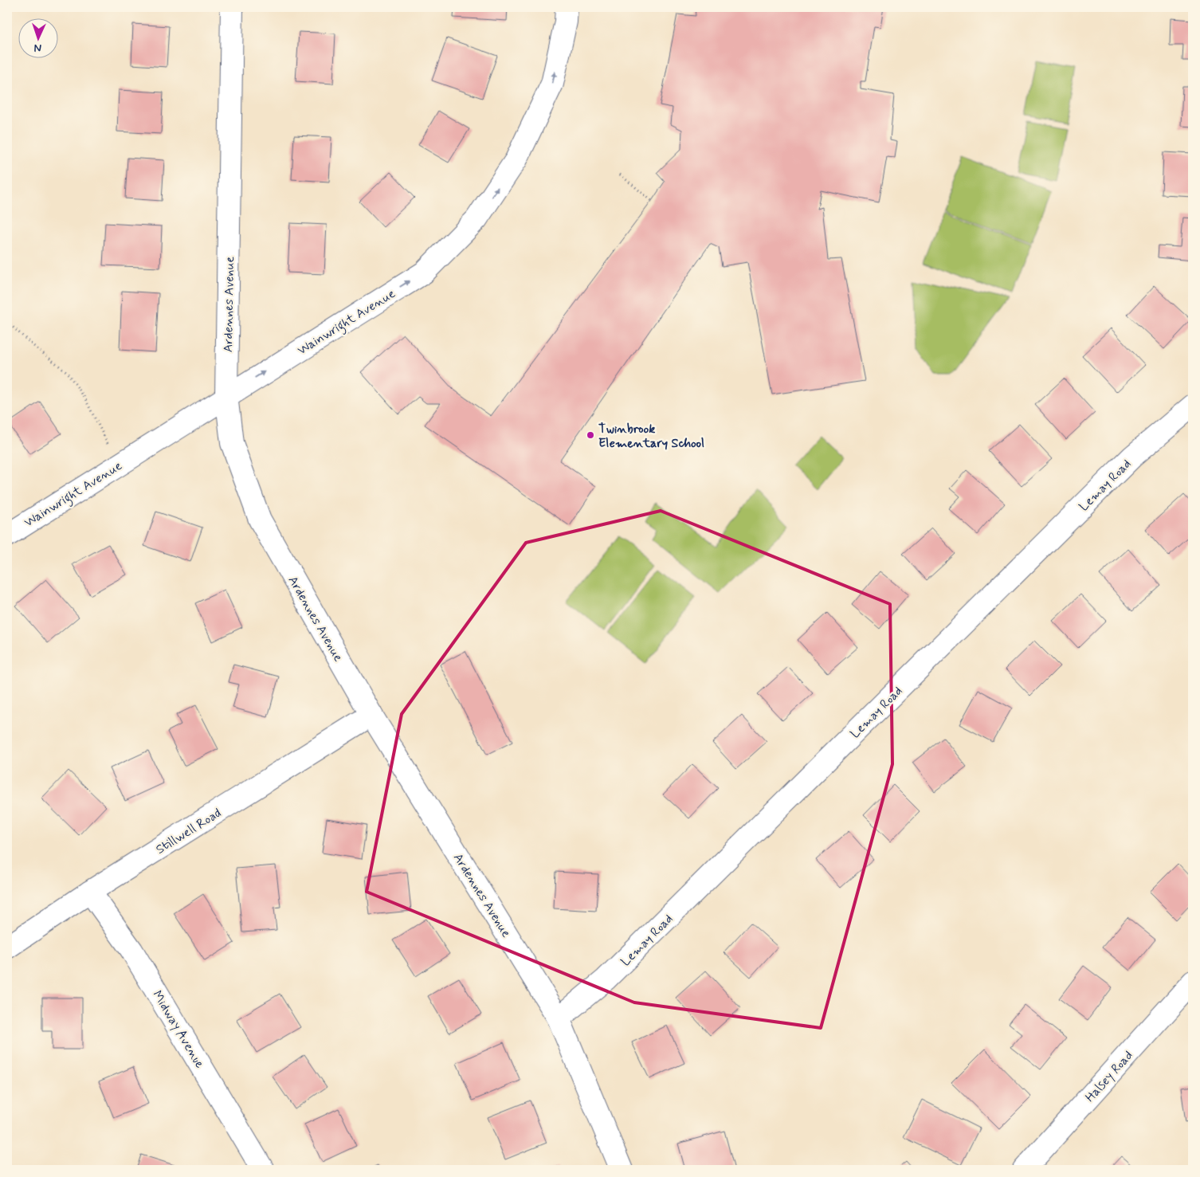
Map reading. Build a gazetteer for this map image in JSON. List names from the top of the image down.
{
  "streets": {
    "street": [
      "Ardennes Avenue",
      "Wainwright Avenue",
      "Lemay Road",
      "Stillwell Road",
      "Midway Avenue",
      "Halsey Road"
    ]
  },
  "crossings": [
    ["Ardennes Avenue", "Wainwright Avenue"],
    ["Ardennes Avenue", "Lemay Road"],
    ["Ardennes Avenue", "Stillwell Road"],
    ["Stillwell Road", "Midway Avenue"]
  ],
  "one_way": ["Wainwright Avenue"],
  "places": ["Twinbrook Elementary School"],
  "north": "bottom"
}
